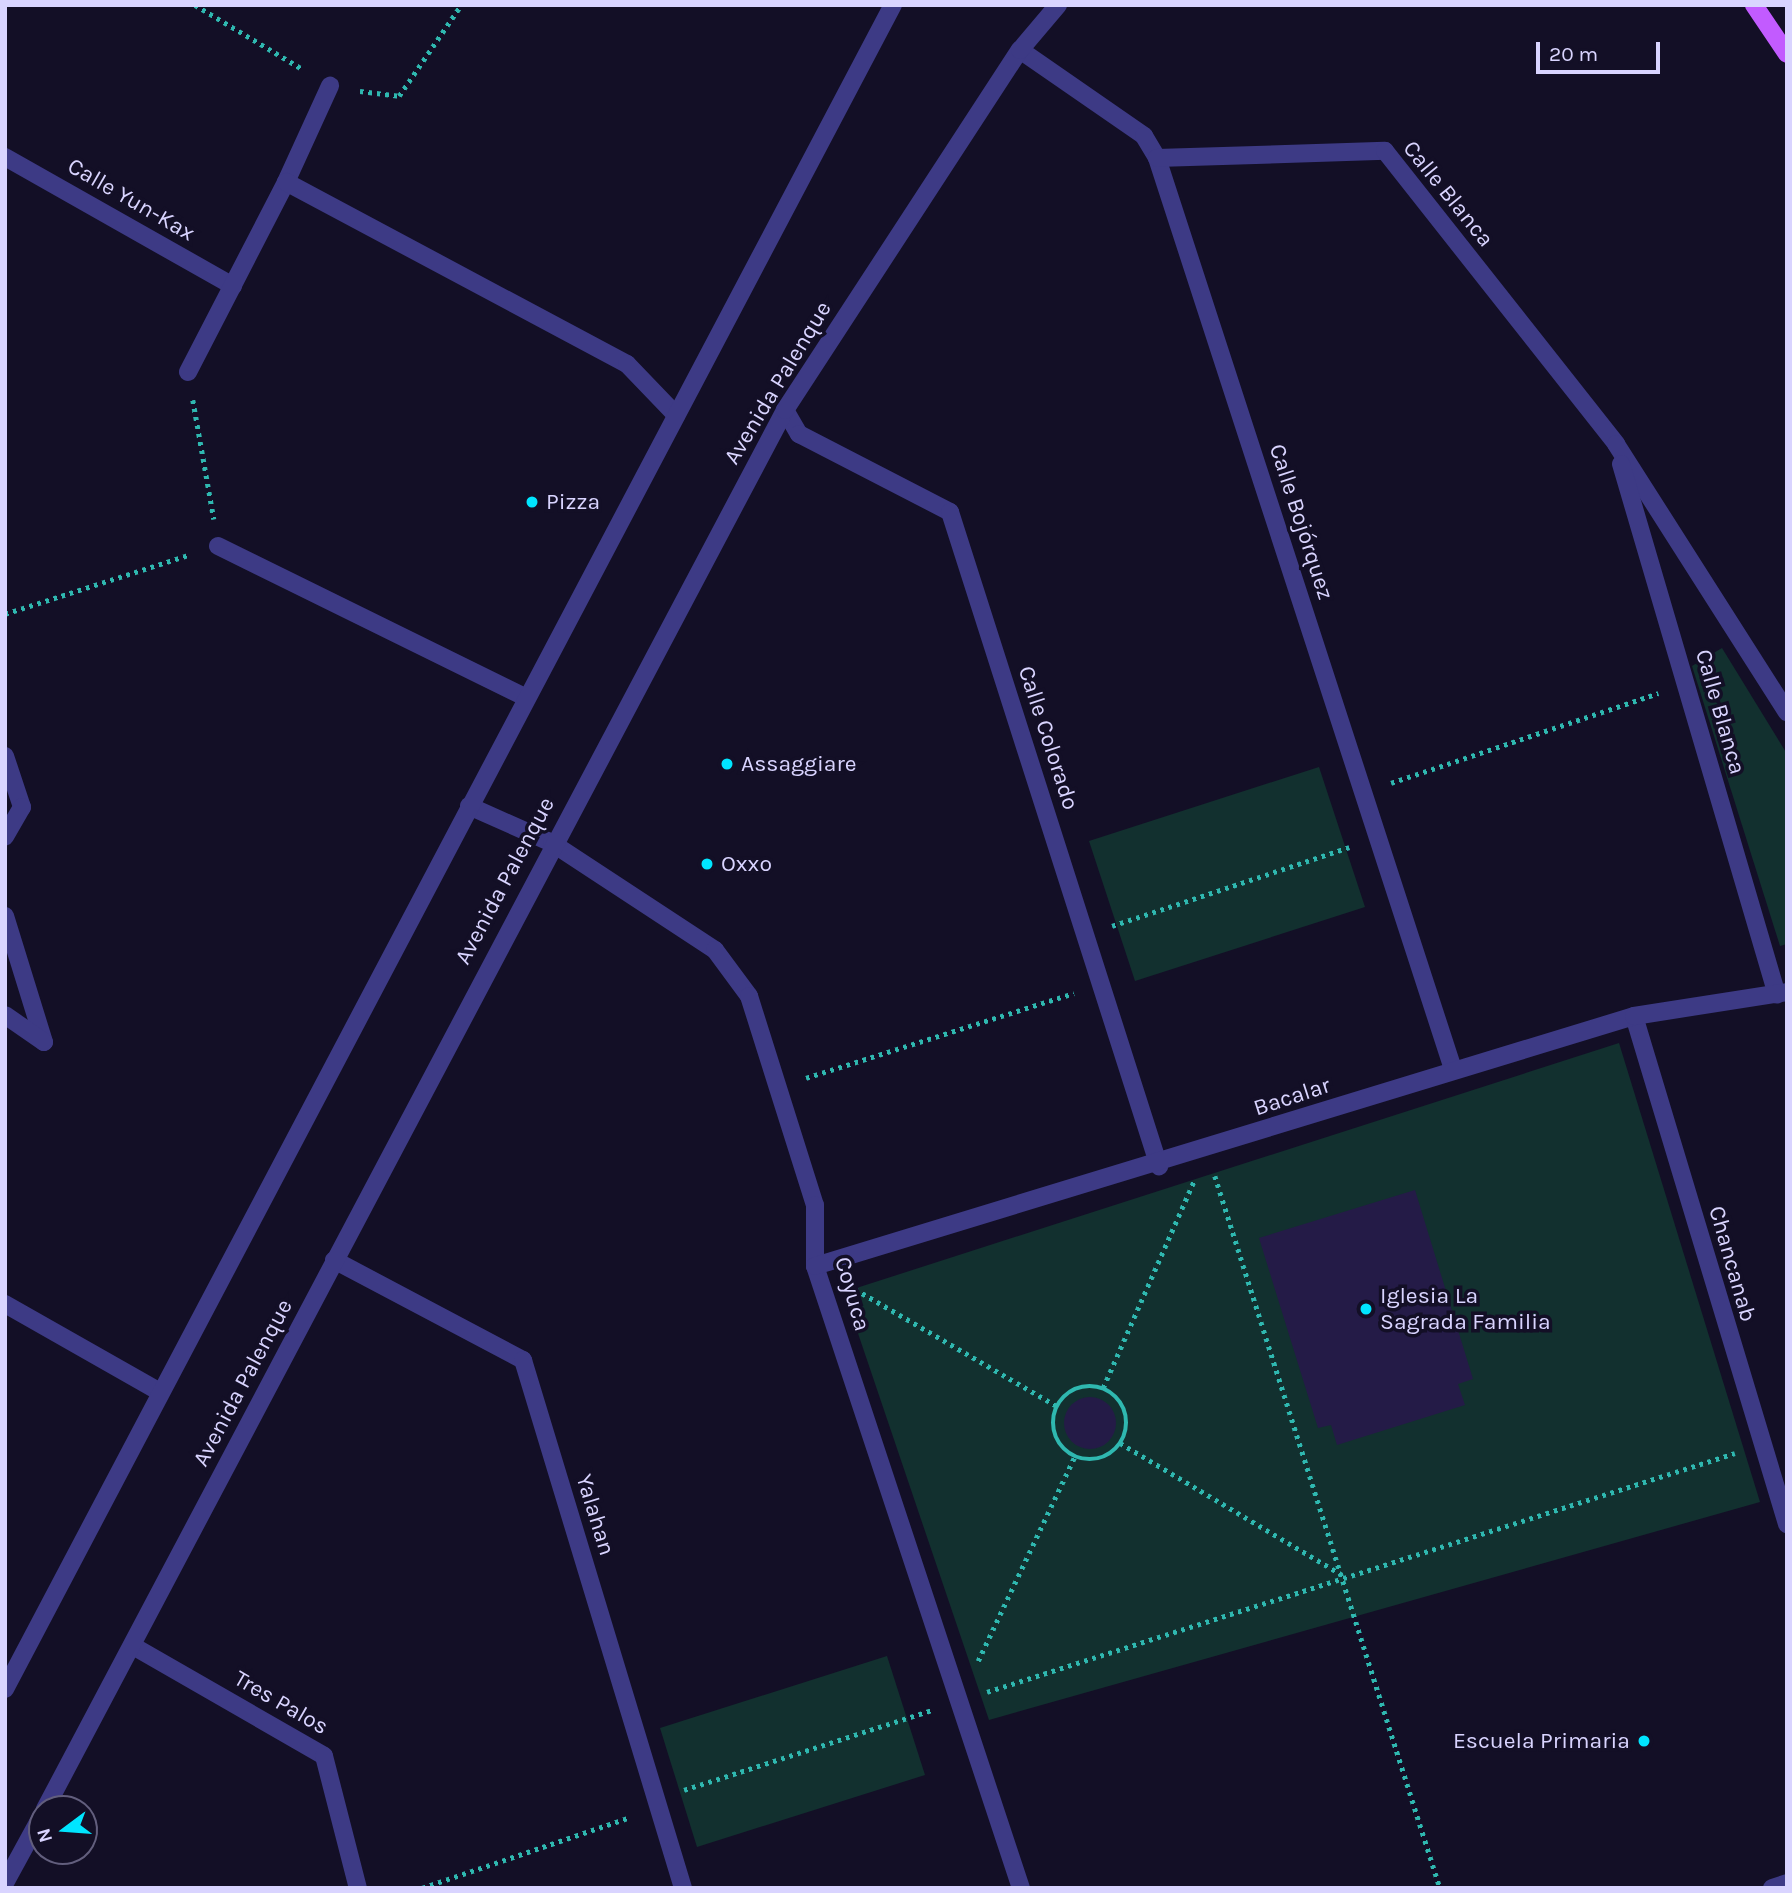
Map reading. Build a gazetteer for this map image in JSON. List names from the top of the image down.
{
  "streets": {
    "street": [
      "Calle Blanca",
      "Calle Yun-Kax",
      "Avenida Palenque",
      "Calle Bojórquez",
      "Calle Colorado",
      "Bacalar",
      "Chancanab",
      "Coyuca",
      "Yalahan",
      "Tres Palos"
    ]
  },
  "crossings": [
    ["Calle Blanca", "Calle Bojórquez"],
    ["Calle Blanca", "Bacalar"],
    ["Avenida Palenque", "Calle Bojórquez"],
    ["Avenida Palenque", "Calle Colorado"],
    ["Avenida Palenque", "Coyuca"],
    ["Avenida Palenque", "Yalahan"],
    ["Avenida Palenque", "Tres Palos"],
    ["Calle Bojórquez", "Bacalar"],
    ["Calle Colorado", "Bacalar"],
    ["Bacalar", "Chancanab"],
    ["Bacalar", "Coyuca"]
  ],
  "places": [
    "Pizza",
    "Assaggiare",
    "Oxxo",
    "Iglesia La Sagrada Familia",
    "Escuela Primaria"
  ],
  "scale_bar": "20 m",
  "north": "left"
}
